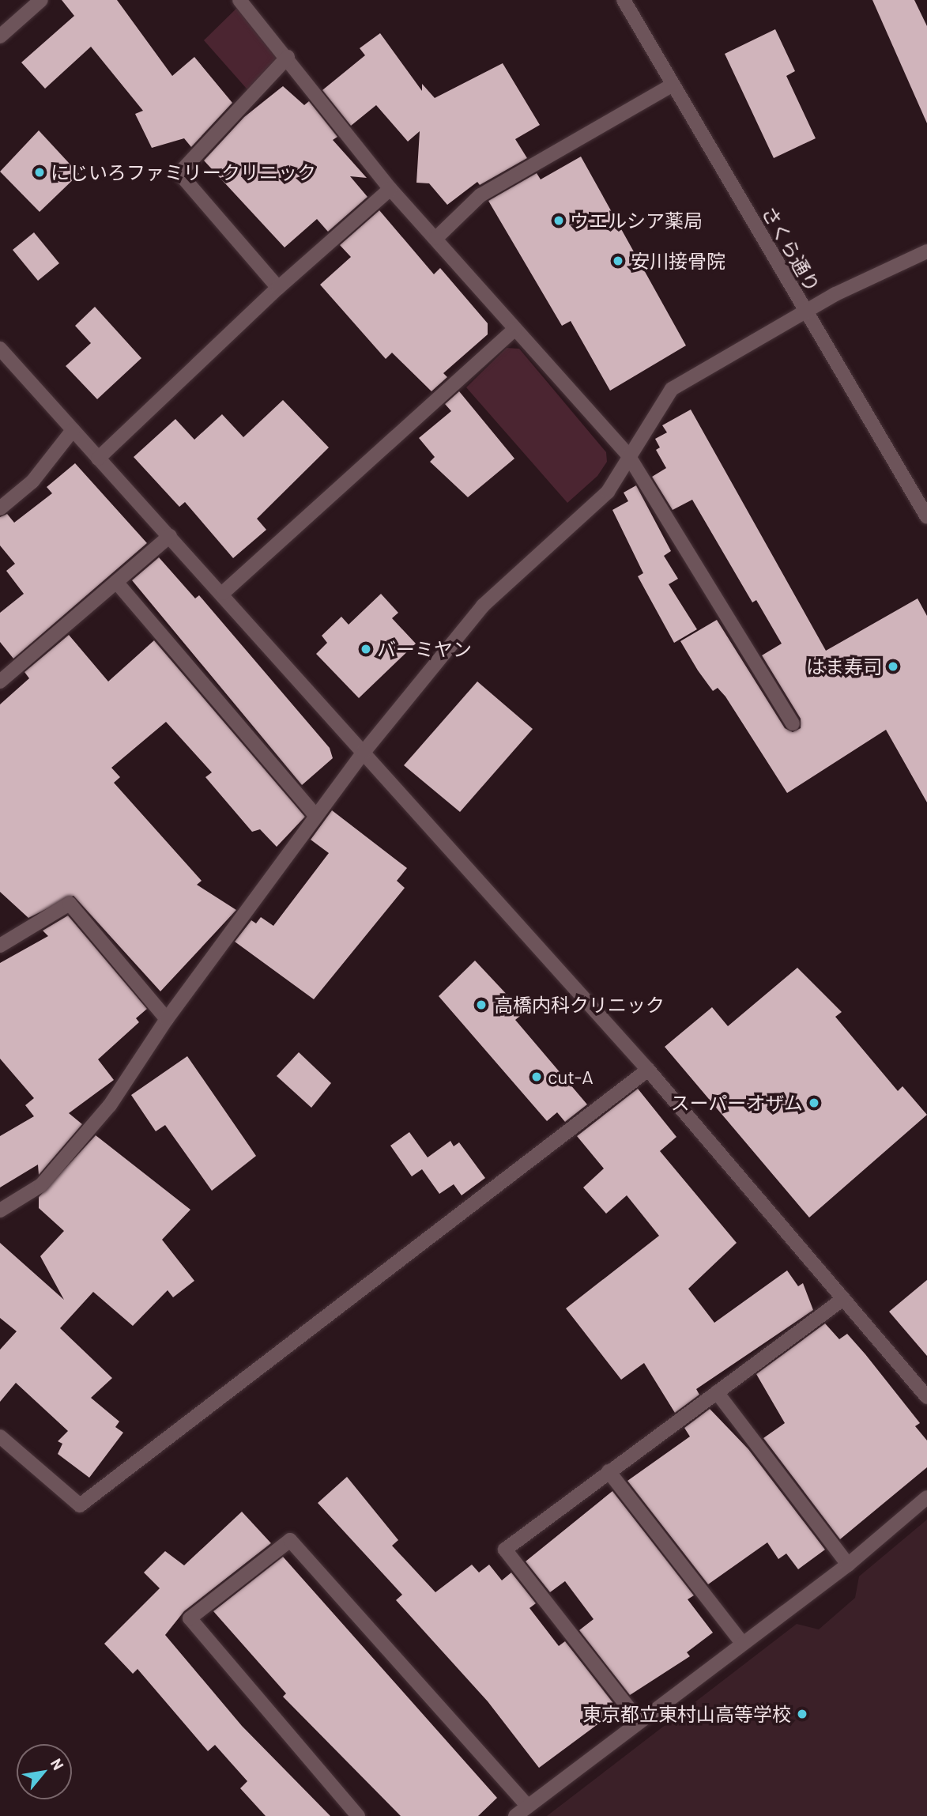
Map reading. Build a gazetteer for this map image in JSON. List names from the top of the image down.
{
  "streets": {
    "street": ["さくら通り"]
  },
  "places": [
    "にじいろファミリークリニック",
    "ウエルシア薬局",
    "安川接骨院",
    "バーミヤン",
    "はま寿司",
    "高橋内科クリニック",
    "cut-A",
    "スーパーオザム",
    "東京都立東村山高等学校"
  ],
  "north": "top right"
}
